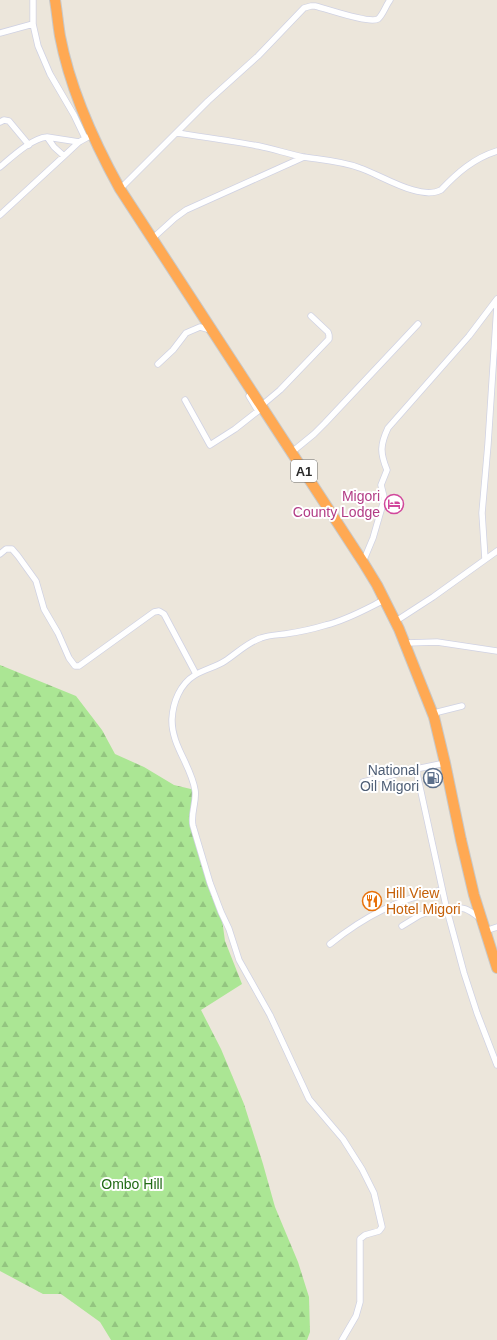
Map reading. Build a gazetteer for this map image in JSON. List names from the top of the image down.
{
  "streets": {
    "highway": ["A1"]
  },
  "parks": ["Ombo Hill"],
  "places": {
    "hotel": ["Migori County Lodge"],
    "fuel station": ["National Oil Migori"],
    "restaurant": ["Hill View Hotel Migori"]
  }
}
